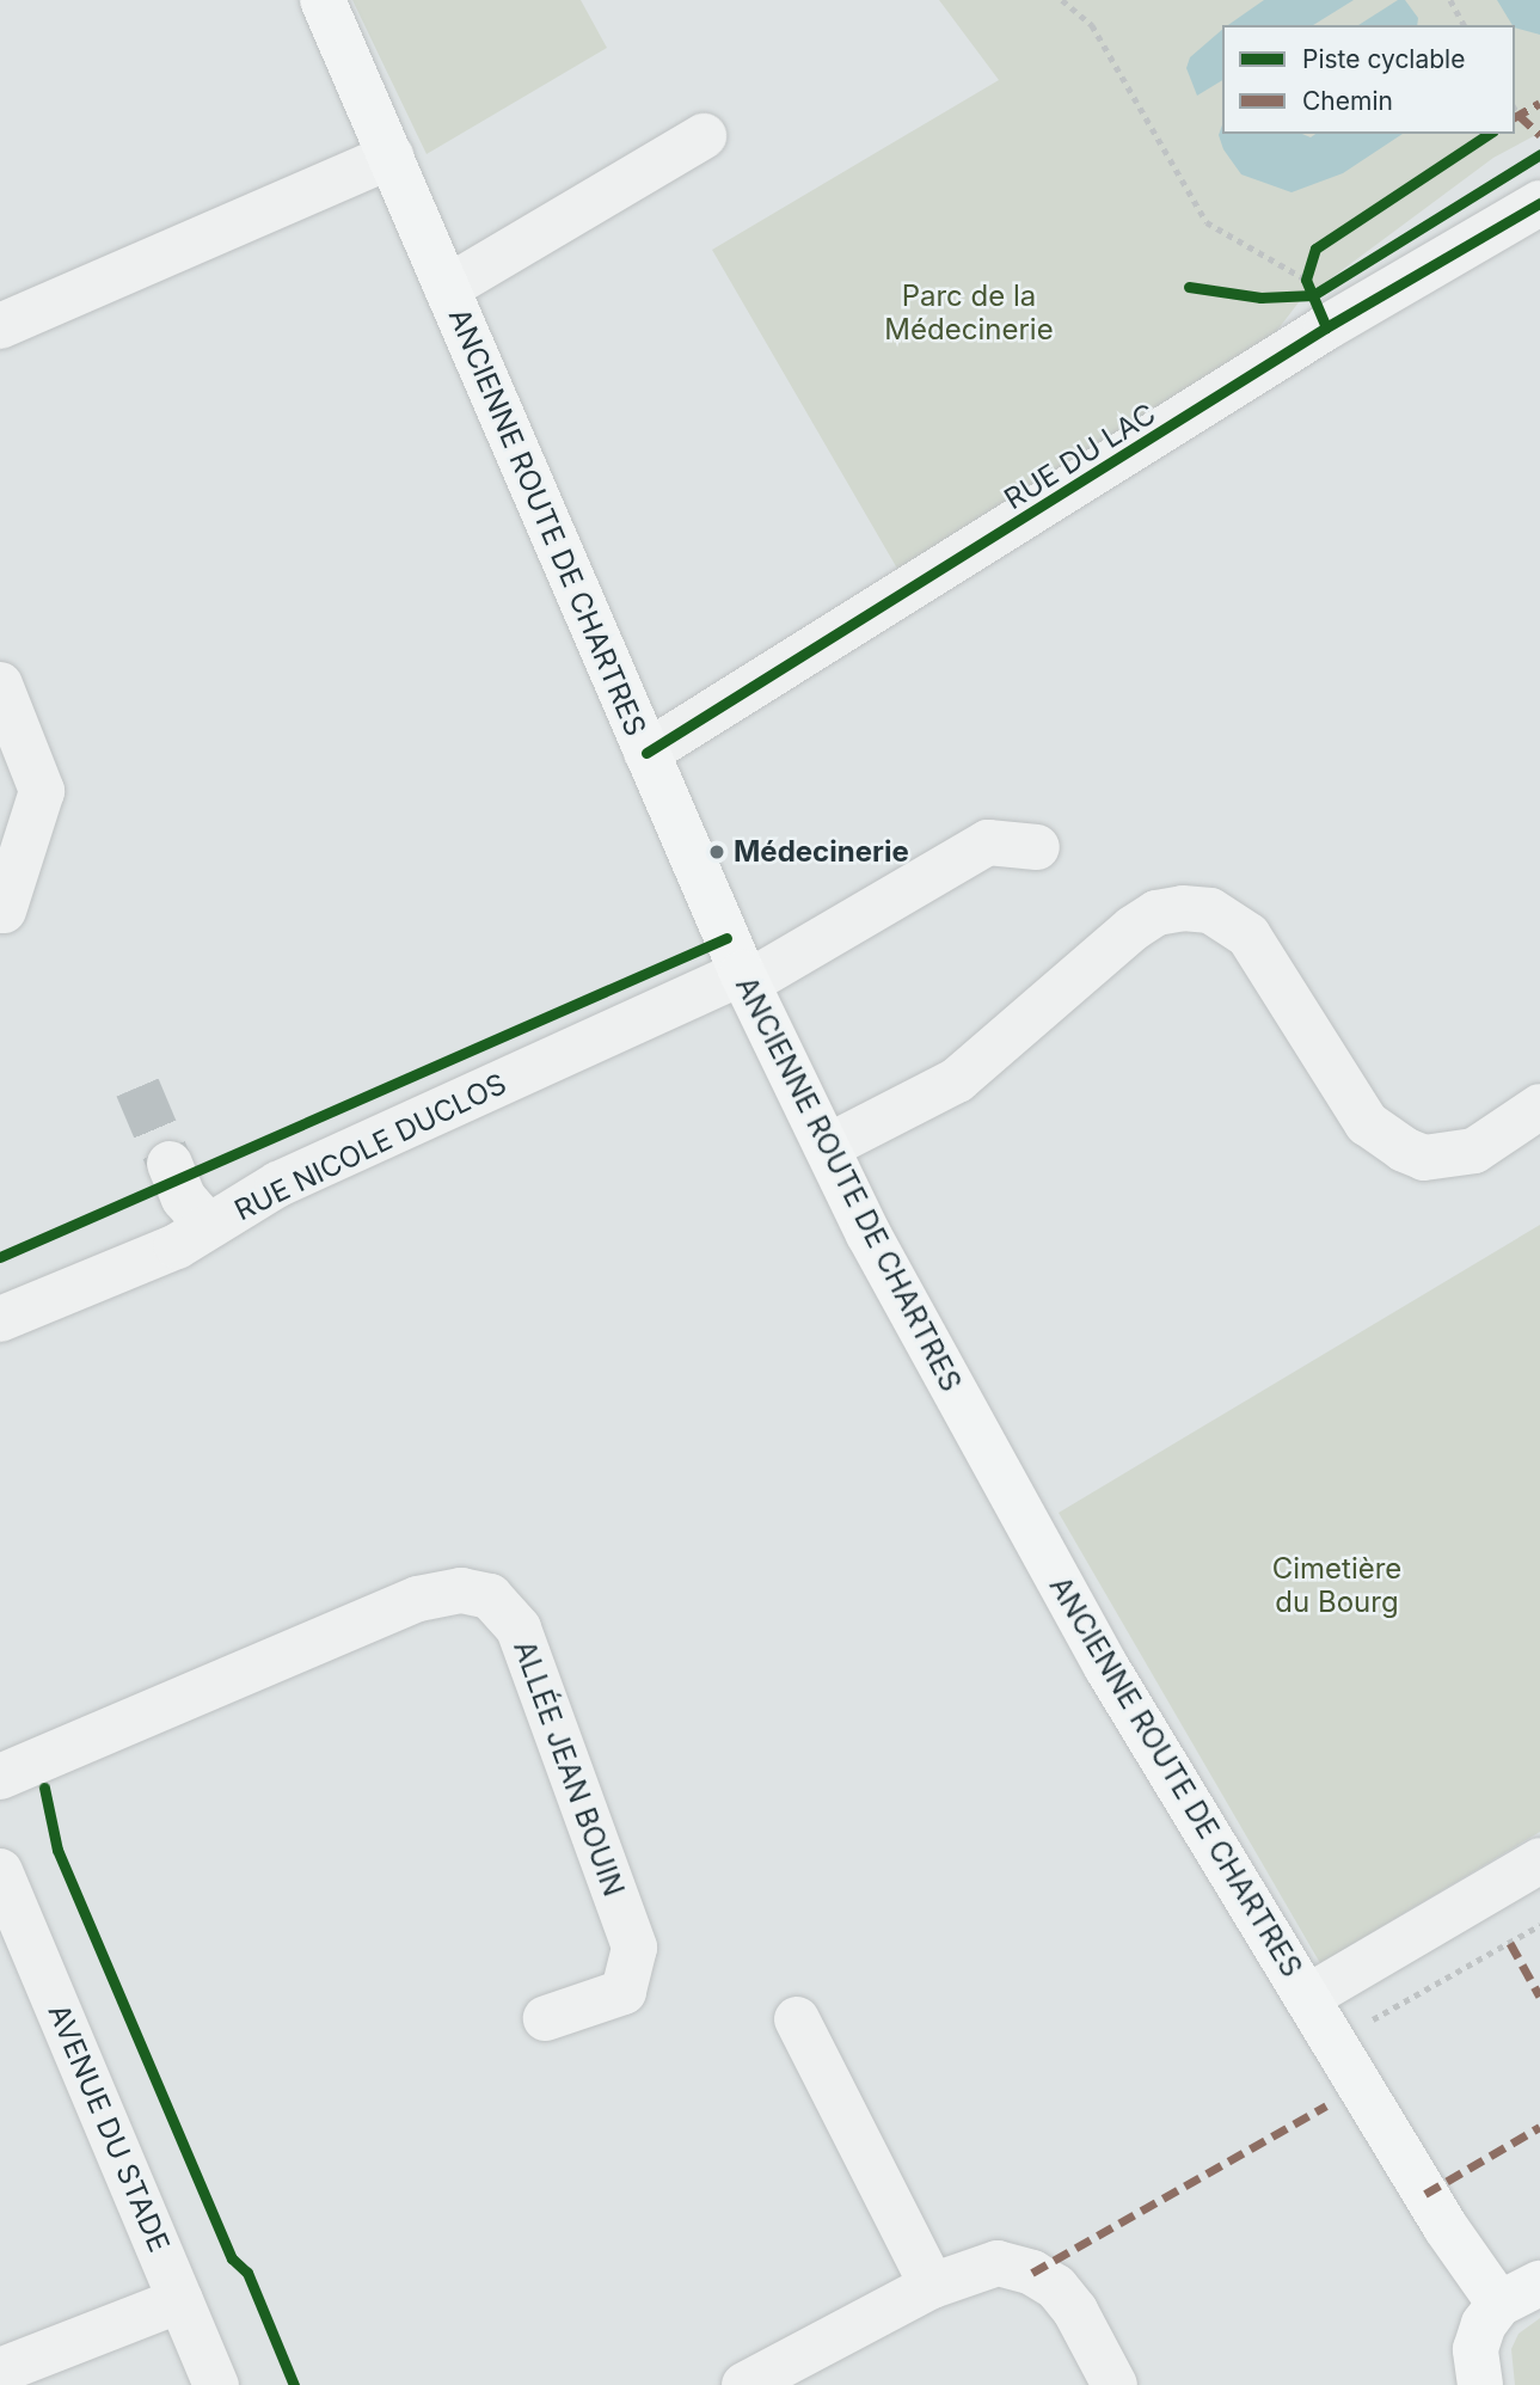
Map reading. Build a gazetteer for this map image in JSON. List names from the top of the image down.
{
  "streets": {
    "main road": ["ANCIENNE ROUTE DE CHARTRES"],
    "street": [
      "RUE DU LAC",
      "RUE NICOLE DUCLOS",
      "ALLÉE JEAN BOUIN",
      "AVENUE DU STADE"
    ]
  },
  "crossings": [
    ["RUE DU LAC", "ANCIENNE ROUTE DE CHARTRES"],
    ["ANCIENNE ROUTE DE CHARTRES", "RUE NICOLE DUCLOS"]
  ],
  "parks": ["Parc de la Médecinerie", "Cimetière du Bourg"],
  "places": ["Médecinerie"],
  "legend": ["Piste cyclable", "Chemin"]
}
